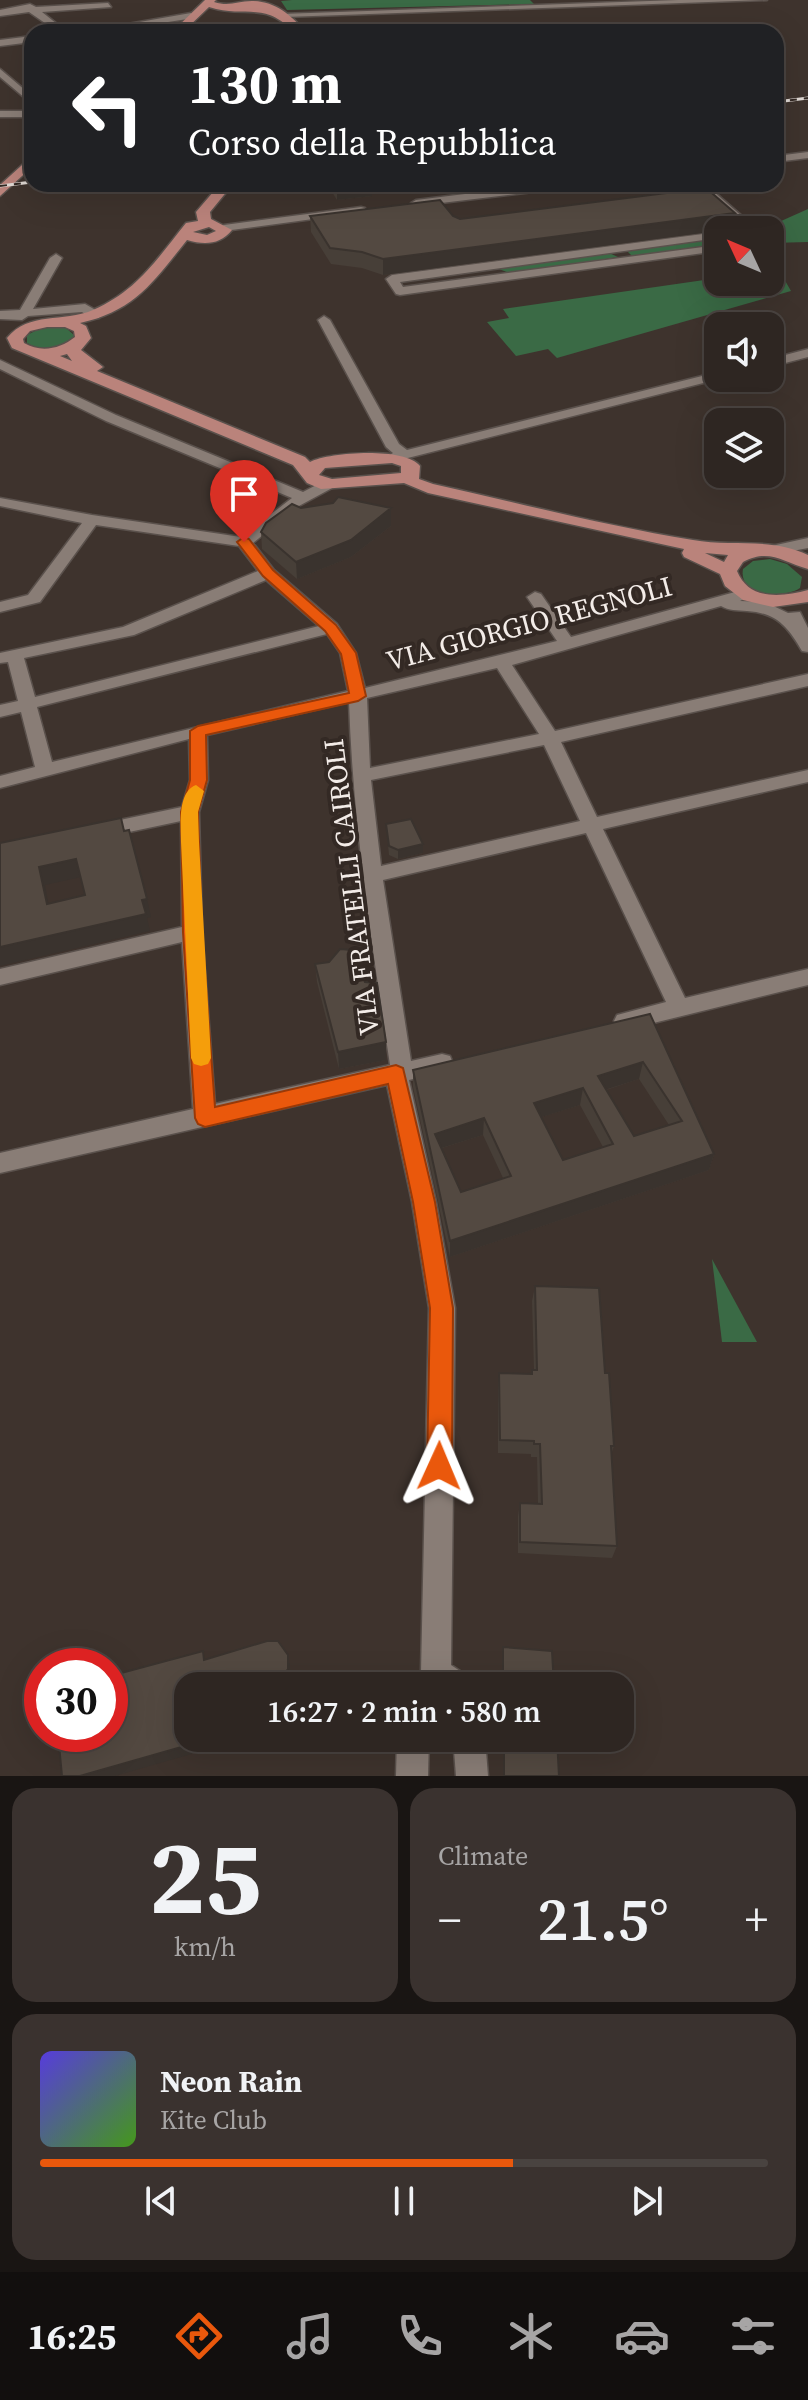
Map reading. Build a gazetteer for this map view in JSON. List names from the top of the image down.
{
  "streets": {
    "street": ["VIA GIORGIO REGNOLI", "VIA FRATELLI CAIROLI"]
  },
  "crossings": [
    ["VIA GIORGIO REGNOLI", "VIA FRATELLI CAIROLI"]
  ],
  "north": "top left",
  "page": {
    "turn": ["130 m", "Corso della Repubblica"],
    "limit": "30",
    "trip": "16:27 · 2 min · 580 m",
    "tile": [
      ["25", "km/h"],
      "Climate"
    ],
    "heat": ["−", "21.5°", "+"],
    "song": ["Neon Rain", "Kite Club"],
    "tabs": "16:25"
  }
}
